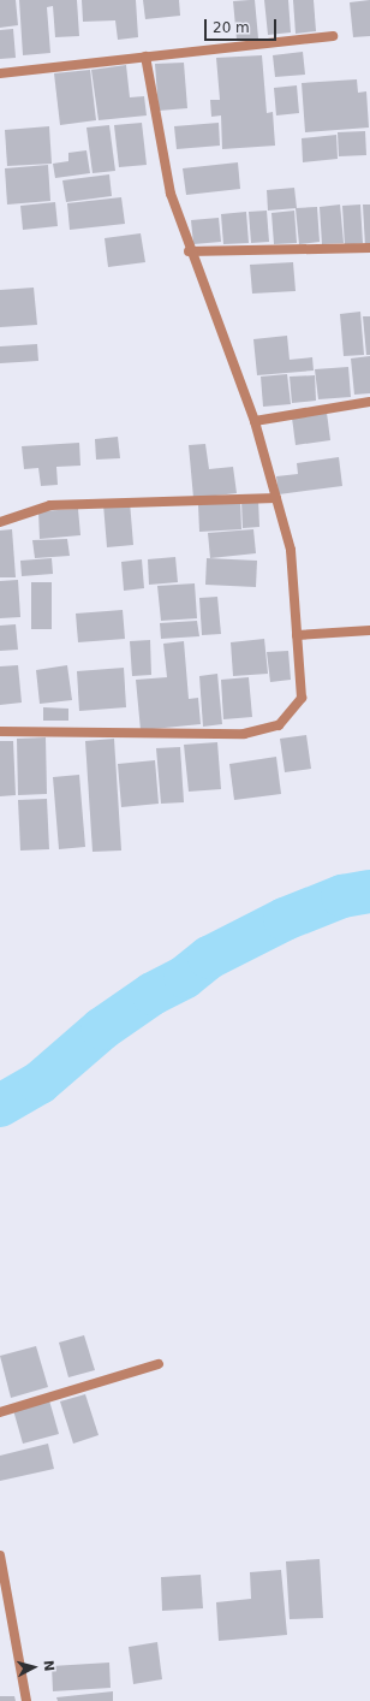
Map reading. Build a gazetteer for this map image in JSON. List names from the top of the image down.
{
  "scale_bar": "20 m",
  "north": "right"
}
